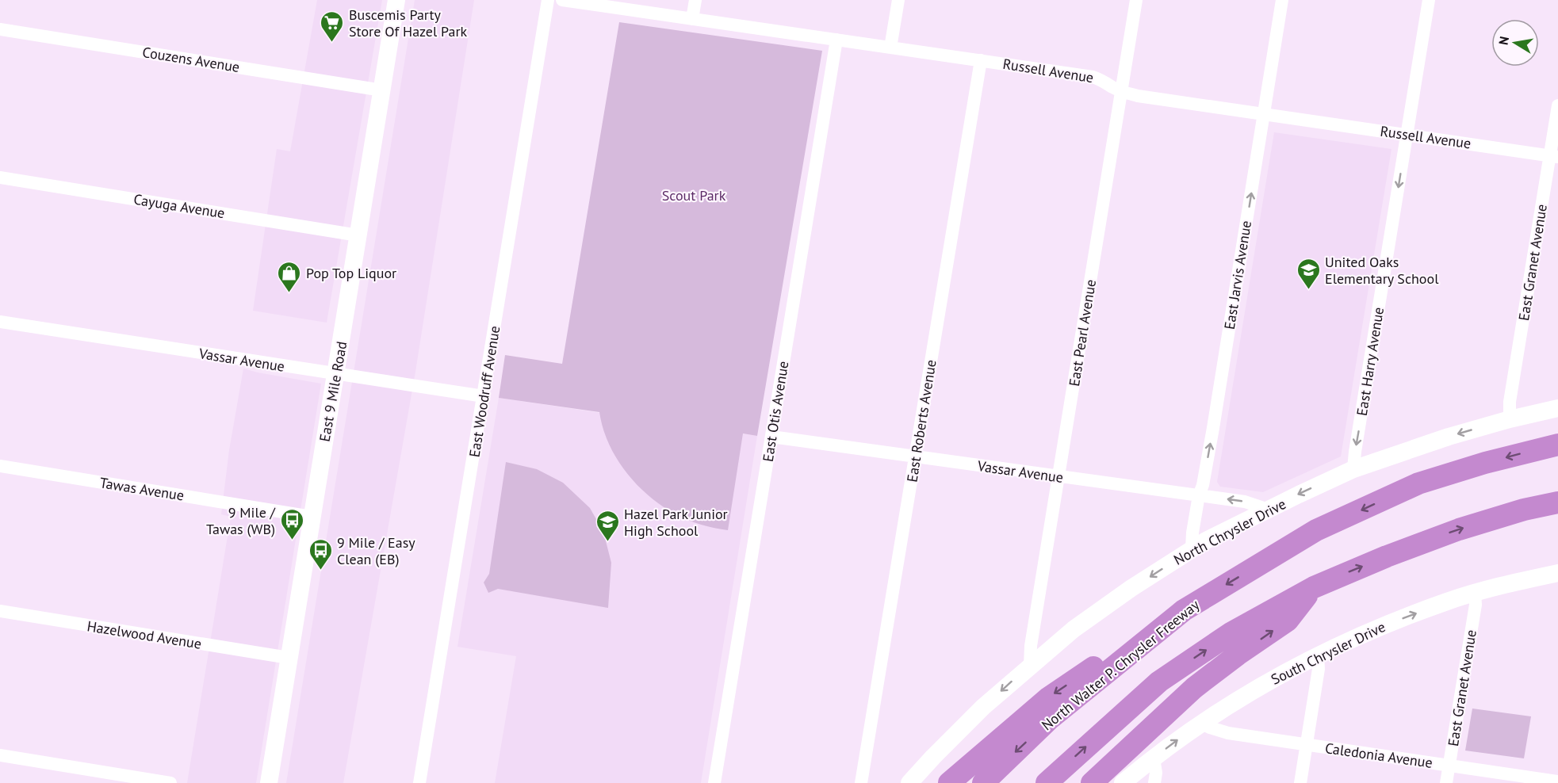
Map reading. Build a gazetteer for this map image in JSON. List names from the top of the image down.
{
  "streets": {
    "highway": ["North Walter P. Chrysler Freeway"],
    "main road": ["East 9 Mile Road", "North Chrysler Drive", "South Chrysler Drive"],
    "street": [
      "Couzens Avenue",
      "Russell Avenue",
      "Cayuga Avenue",
      "East Granet Avenue",
      "East Jarvis Avenue",
      "East Pearl Avenue",
      "Vassar Avenue",
      "East Harry Avenue",
      "East Woodruff Avenue",
      "East Otis Avenue",
      "East Roberts Avenue",
      "Tawas Avenue",
      "Hazelwood Avenue",
      "Caledonia Avenue"
    ]
  },
  "crossings": [
    ["Couzens Avenue", "East 9 Mile Road"],
    ["Russell Avenue", "East Granet Avenue"],
    ["Russell Avenue", "East Jarvis Avenue"],
    ["Russell Avenue", "East Pearl Avenue"],
    ["Russell Avenue", "East Harry Avenue"],
    ["Russell Avenue", "East Otis Avenue"],
    ["Russell Avenue", "East Roberts Avenue"],
    ["Cayuga Avenue", "East 9 Mile Road"],
    ["East Granet Avenue", "North Chrysler Drive"],
    ["East Granet Avenue", "South Chrysler Drive"],
    ["East Granet Avenue", "Caledonia Avenue"],
    ["East Jarvis Avenue", "Vassar Avenue"],
    ["East Jarvis Avenue", "North Chrysler Drive"],
    ["East Pearl Avenue", "Vassar Avenue"],
    ["East Pearl Avenue", "North Chrysler Drive"],
    ["Vassar Avenue", "East 9 Mile Road"],
    ["Vassar Avenue", "East Woodruff Avenue"],
    ["Vassar Avenue", "East Otis Avenue"],
    ["Vassar Avenue", "East Roberts Avenue"],
    ["Vassar Avenue", "North Chrysler Drive"],
    ["East Harry Avenue", "North Chrysler Drive"],
    ["East 9 Mile Road", "Tawas Avenue"],
    ["East 9 Mile Road", "Hazelwood Avenue"],
    ["South Chrysler Drive", "Caledonia Avenue"]
  ],
  "one_way": [
    "East Jarvis Avenue",
    "East Harry Avenue",
    "North Chrysler Drive",
    "South Chrysler Drive"
  ],
  "parks": ["Scout Park"],
  "places": {
    "supermarket": ["Buscemis Party Store Of Hazel Park"],
    "school or university": ["United Oaks Elementary School", "Hazel Park Junior High School"],
    "shop": ["Pop Top Liquor"],
    "bus stop": ["9 Mile / Tawas (WB)", "9 Mile / Easy Clean (EB)"]
  },
  "north": "left"
}
